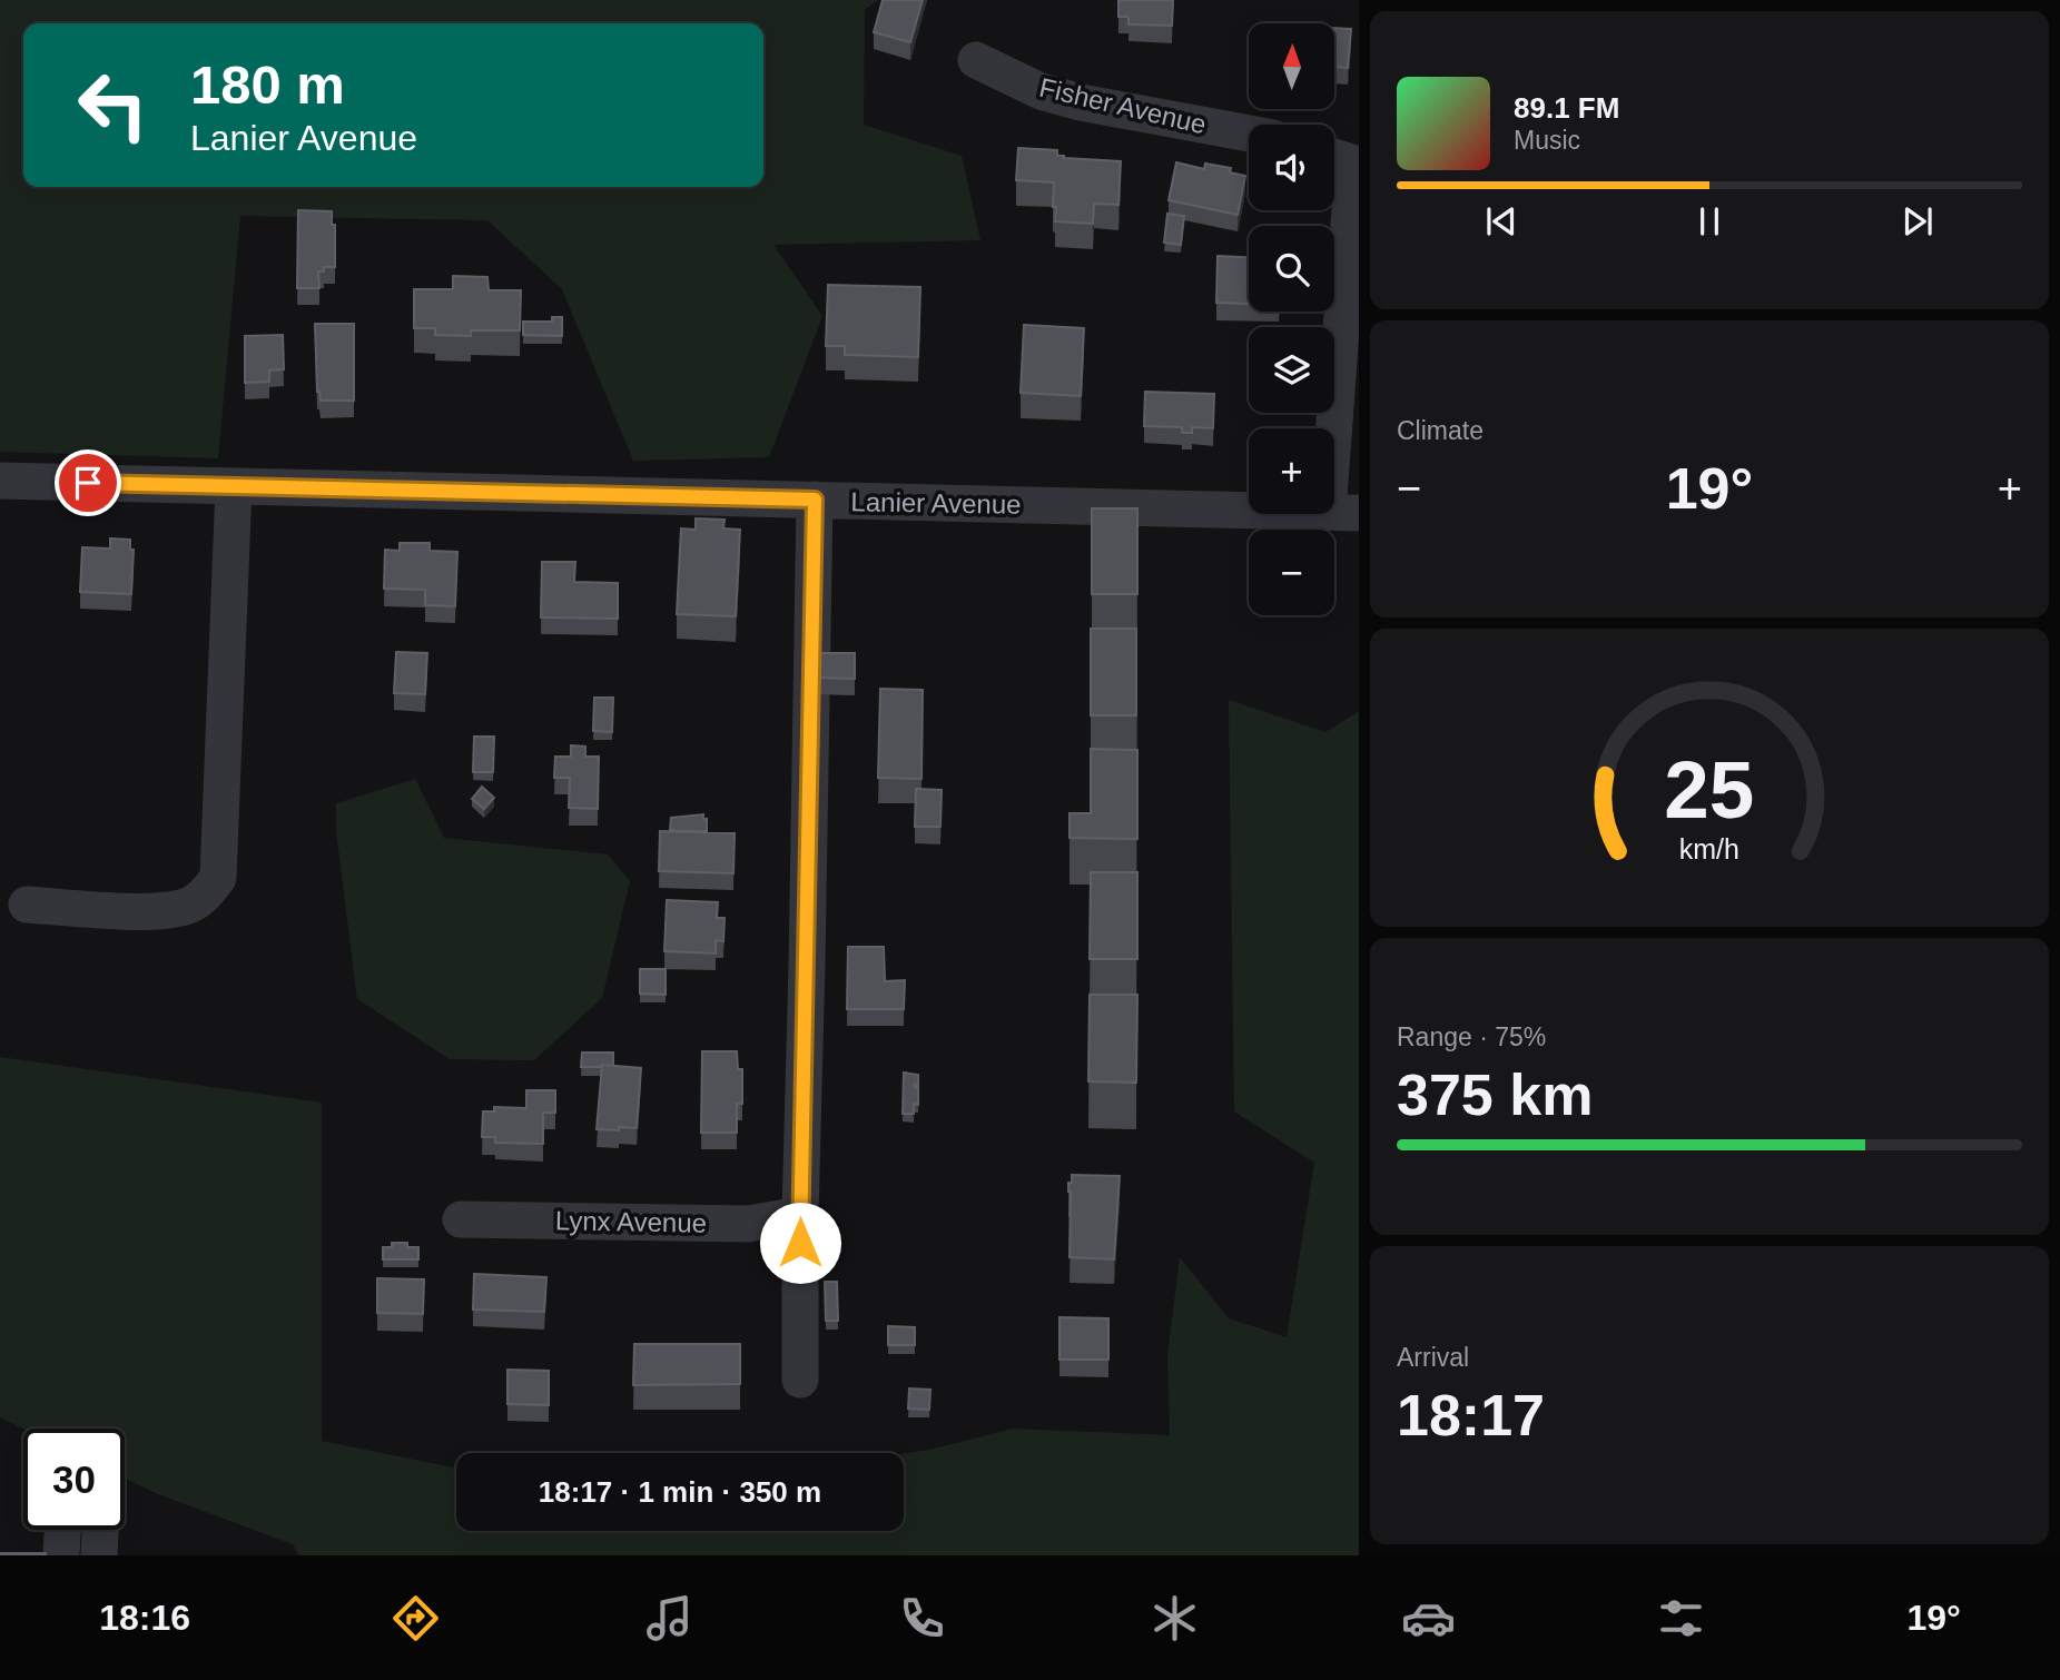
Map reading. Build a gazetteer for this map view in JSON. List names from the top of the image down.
{
  "streets": {
    "street": ["Fisher Avenue", "Lanier Avenue", "Lynx Avenue"]
  },
  "north": "top",
  "page": {
    "map_buttons": ["+", "−"],
    "turn": ["180 m", "Lanier Avenue"],
    "song": ["89.1 FM", "Music"],
    "tile": [
      "Climate",
      ["Range · 75%", "375 km"],
      ["Arrival", "18:17"]
    ],
    "heat": ["−", "19°", "+"],
    "limit": "30",
    "trip": "18:17 · 1 min · 350 m",
    "tabs": ["18:16", "19°"],
    "gauge": ["25", "km/h"]
  }
}
